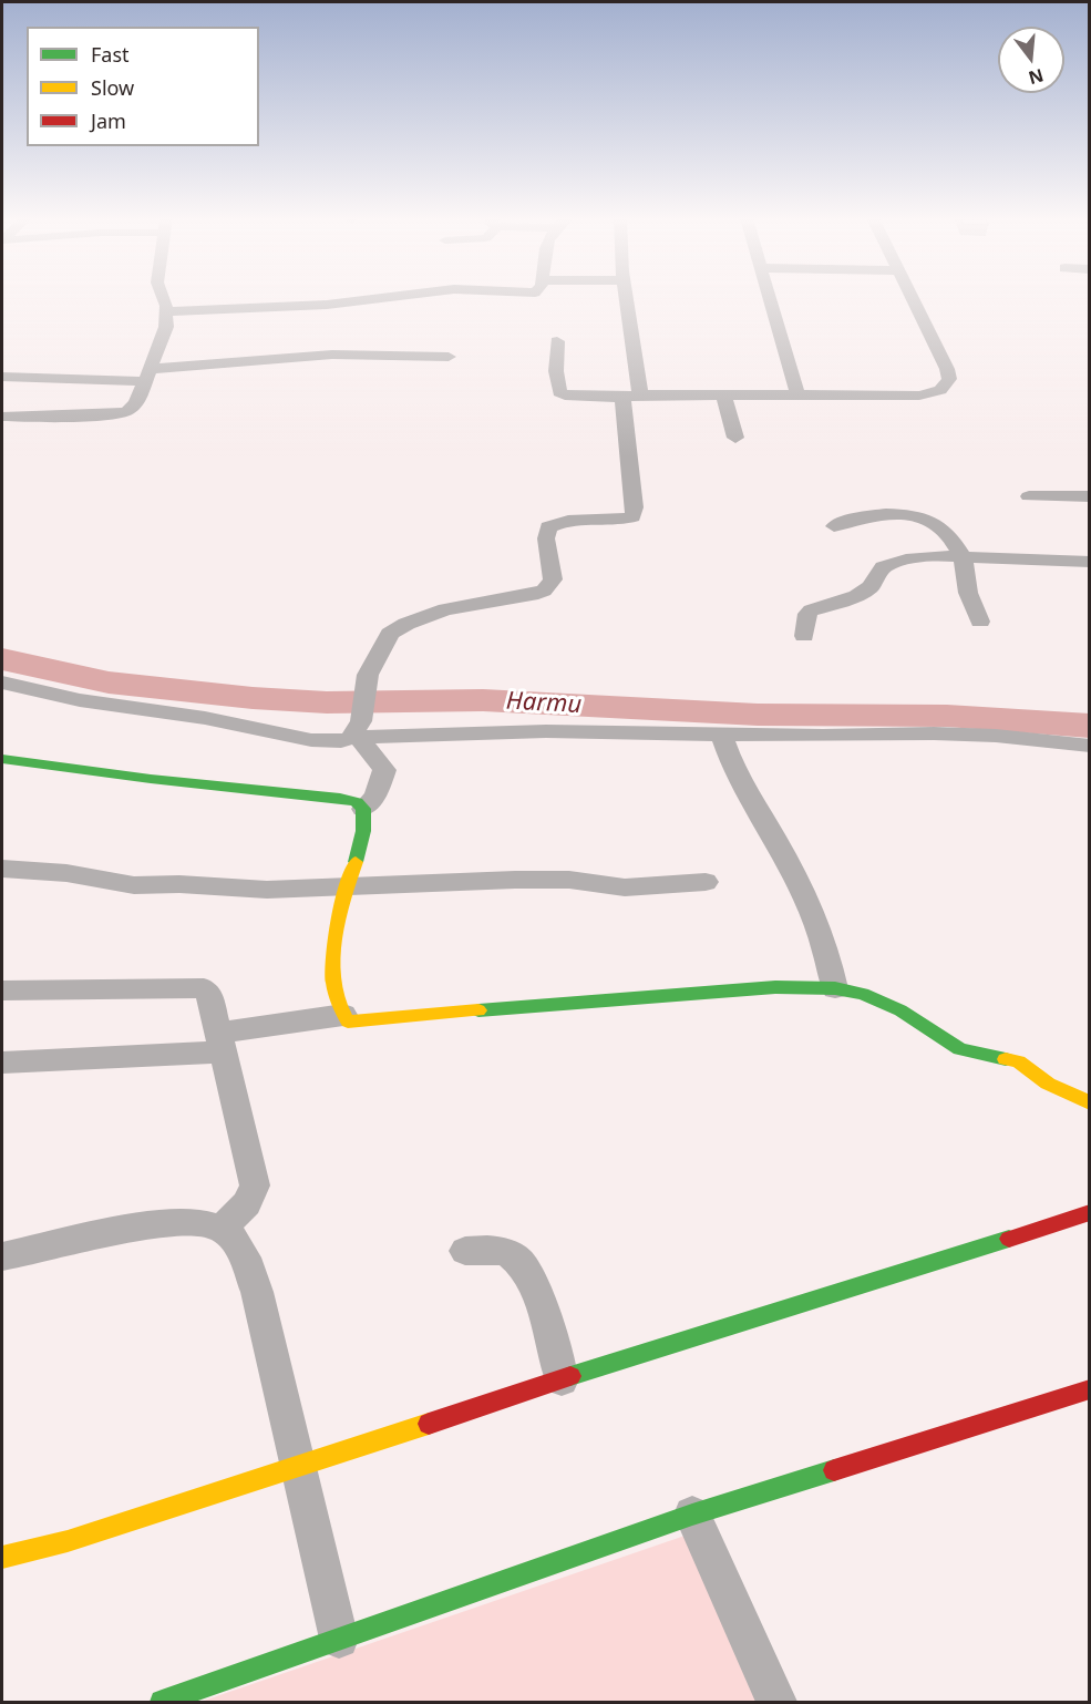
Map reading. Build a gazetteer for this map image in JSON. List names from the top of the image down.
{
  "water": ["Harmu"],
  "legend": ["Fast", "Slow", "Jam"],
  "north": "bottom"
}
